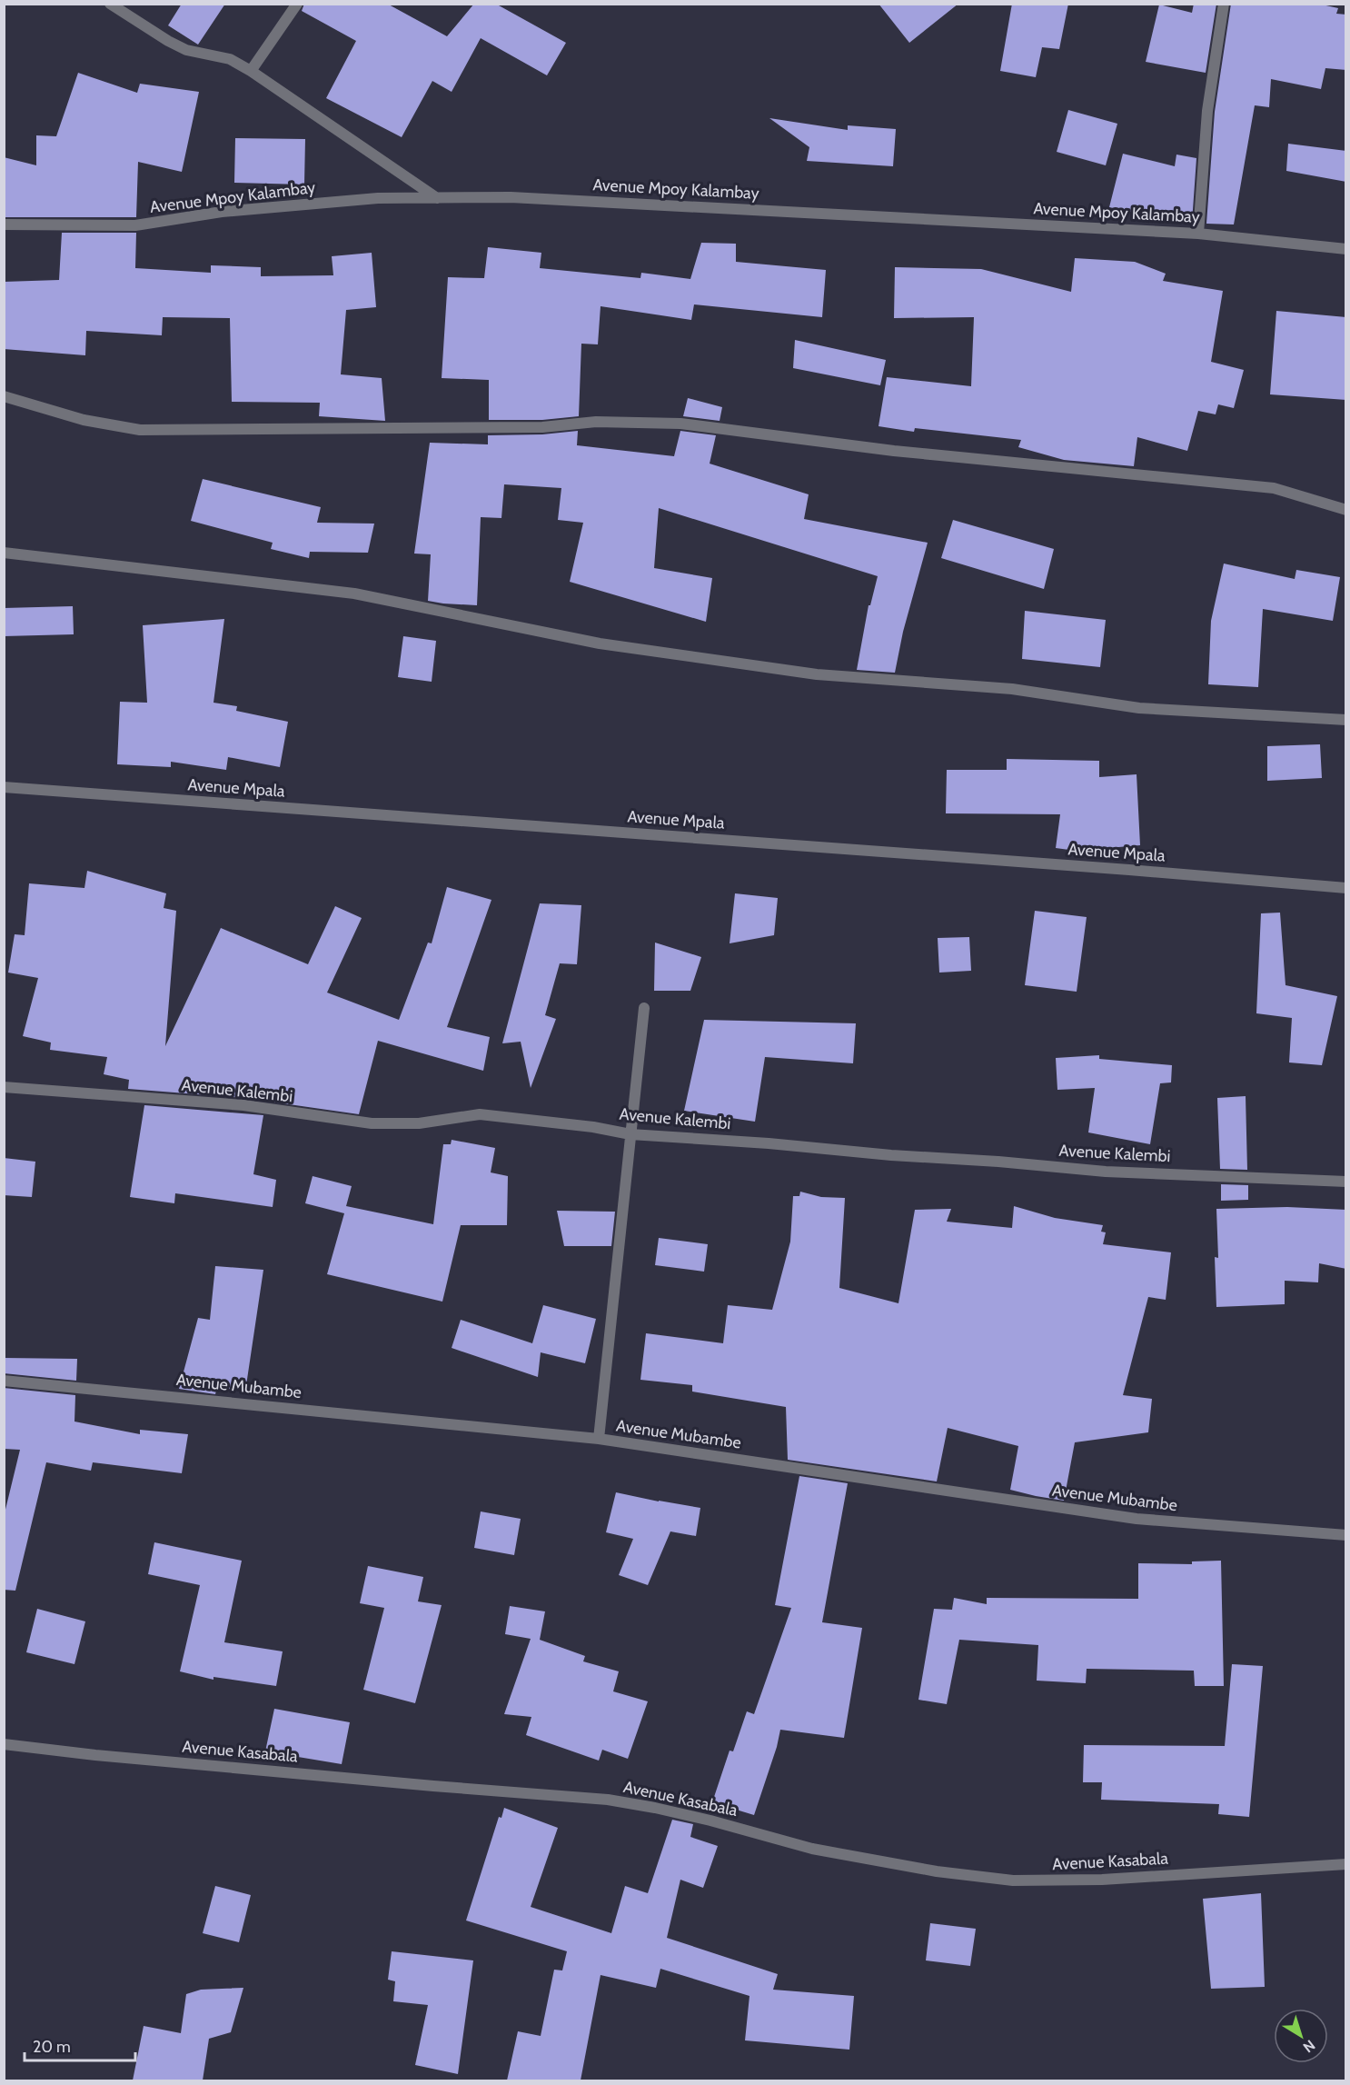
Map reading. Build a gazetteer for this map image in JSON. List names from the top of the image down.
{
  "streets": {
    "street": [
      "Avenue Mpoy Kalambay",
      "Avenue Mpala",
      "Avenue Kalembi",
      "Avenue Mubambe",
      "Avenue Kasabala"
    ]
  },
  "scale_bar": "20 m",
  "north": "bottom right"
}
